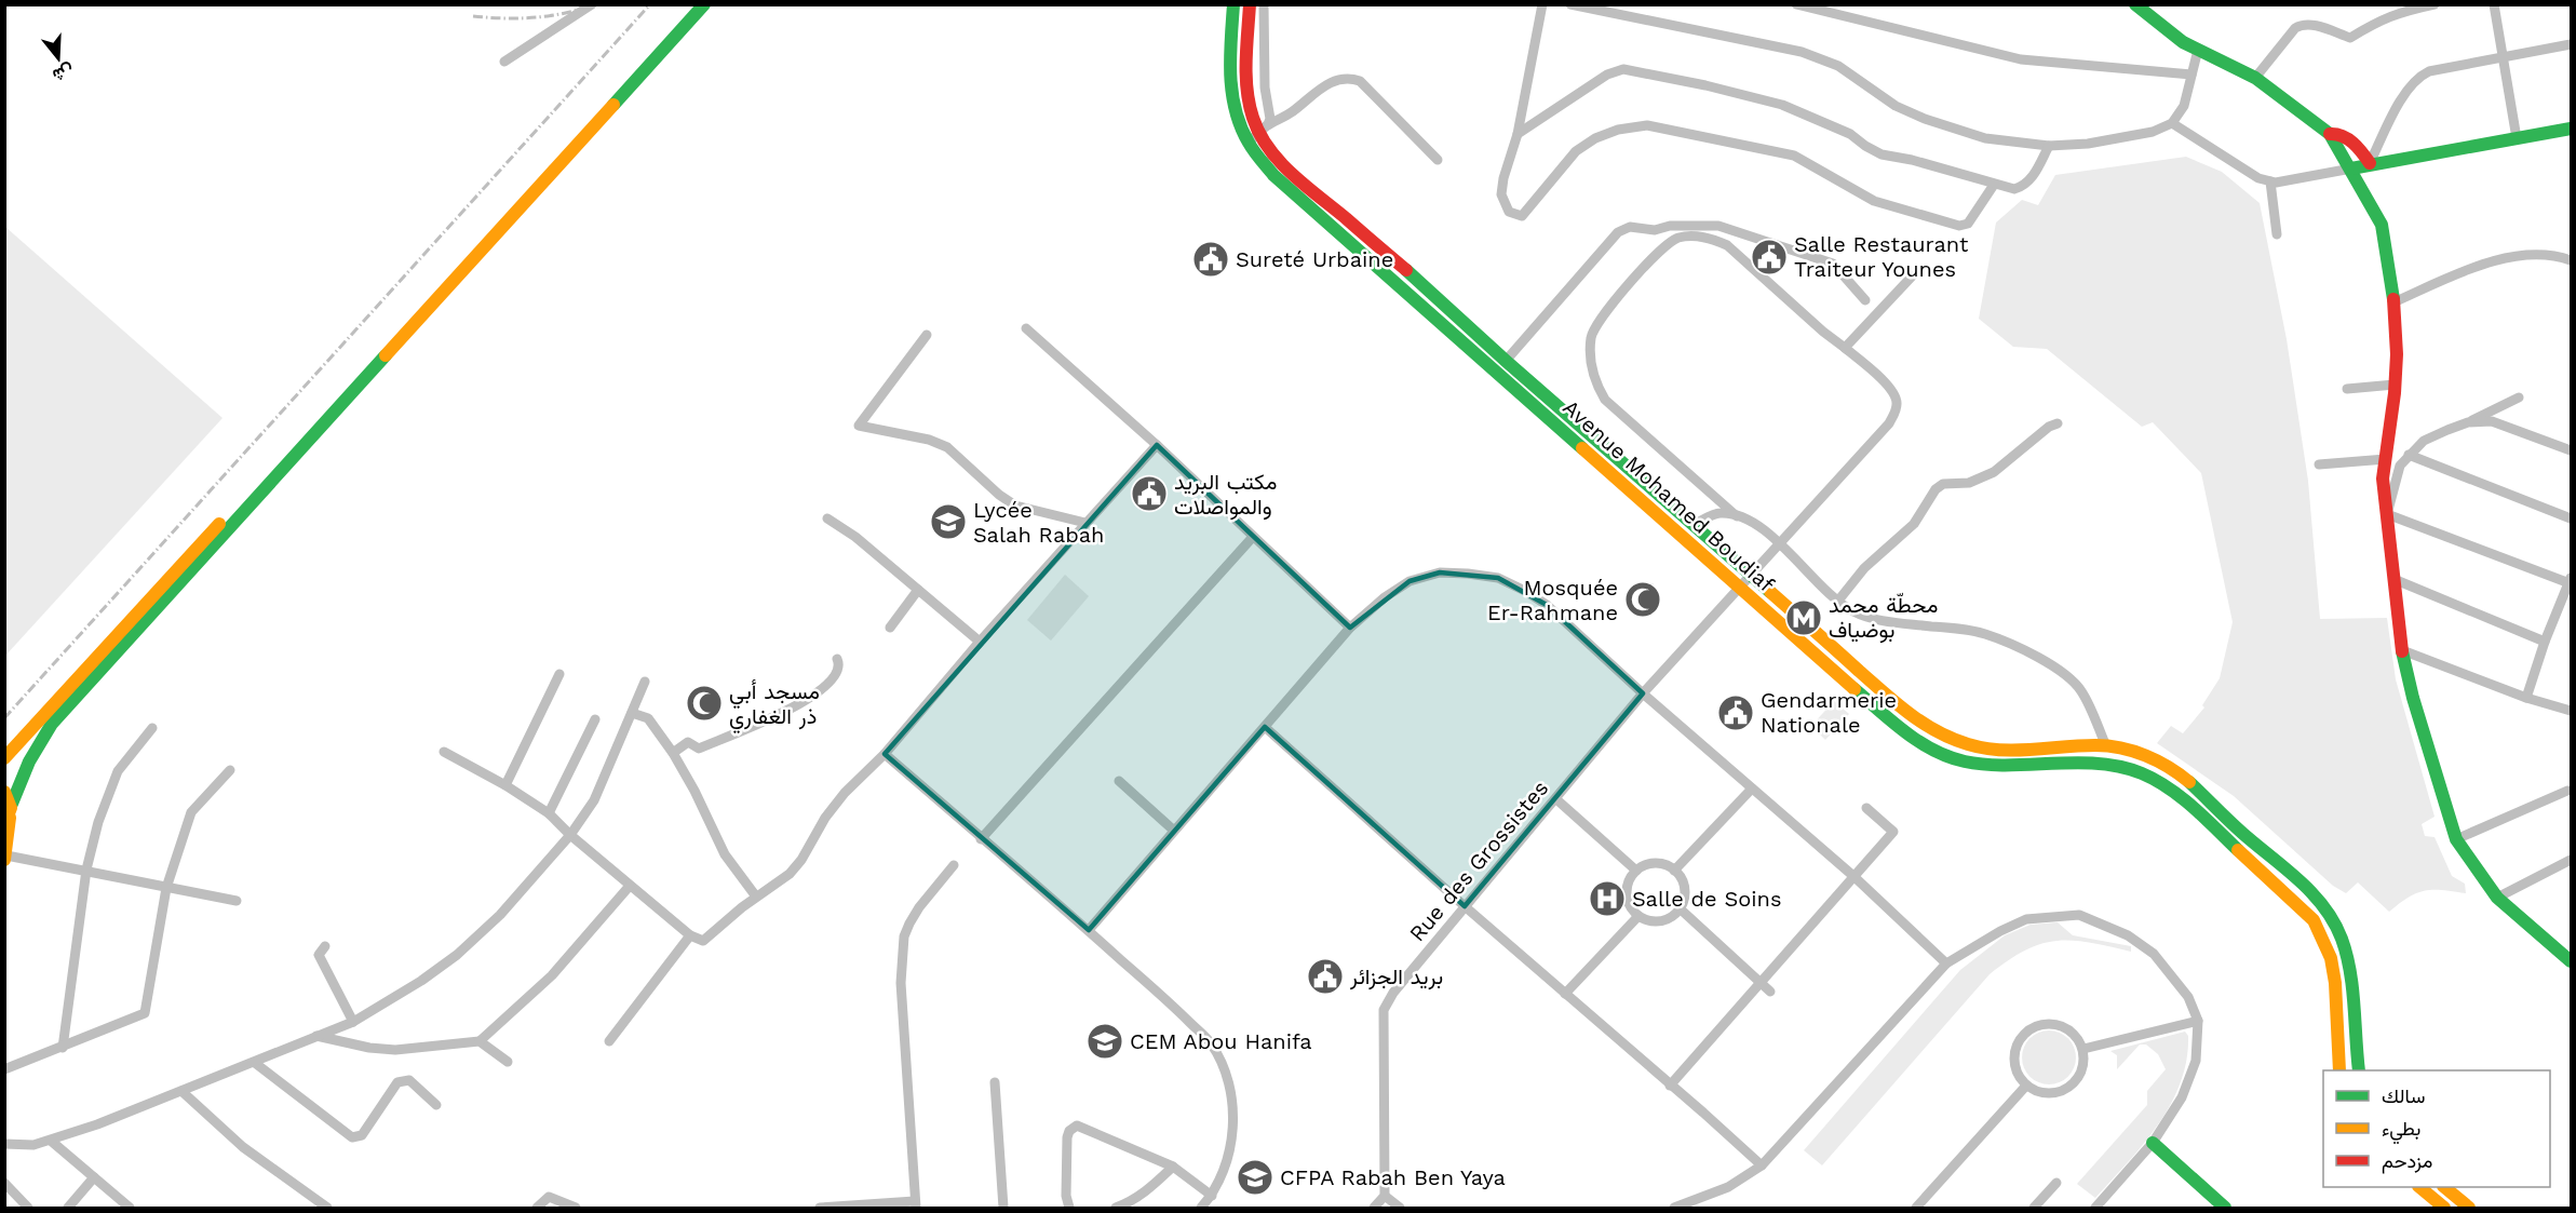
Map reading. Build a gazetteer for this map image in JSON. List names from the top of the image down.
{
  "streets": {
    "main road": ["Avenue Mohamed Boudiaf"],
    "street": ["Rue des Grossistes"]
  },
  "crossings": [
    ["Avenue Mohamed Boudiaf", "Rue des Grossistes"]
  ],
  "places": {
    "public building": [
      "Salle Restaurant Traiteur Younes",
      "Sureté Urbaine",
      "مكتب البريد والمواصلات",
      "Gendarmerie Nationale",
      "بريد الجزائر"
    ],
    "school or university": ["Lycée Salah Rabah", "CEM Abou Hanifa", "CFPA Rabah Ben Yaya"],
    "mosque": ["Mosquée Er-Rahmane", "مسجد أبي ذر الغفاري"],
    "metro station": ["محطّة محمد بوضياف"],
    "hospital": ["Salle de Soins"]
  },
  "legend": ["سالك", "بطيء", "مزدحم"],
  "north": "bottom"
}
